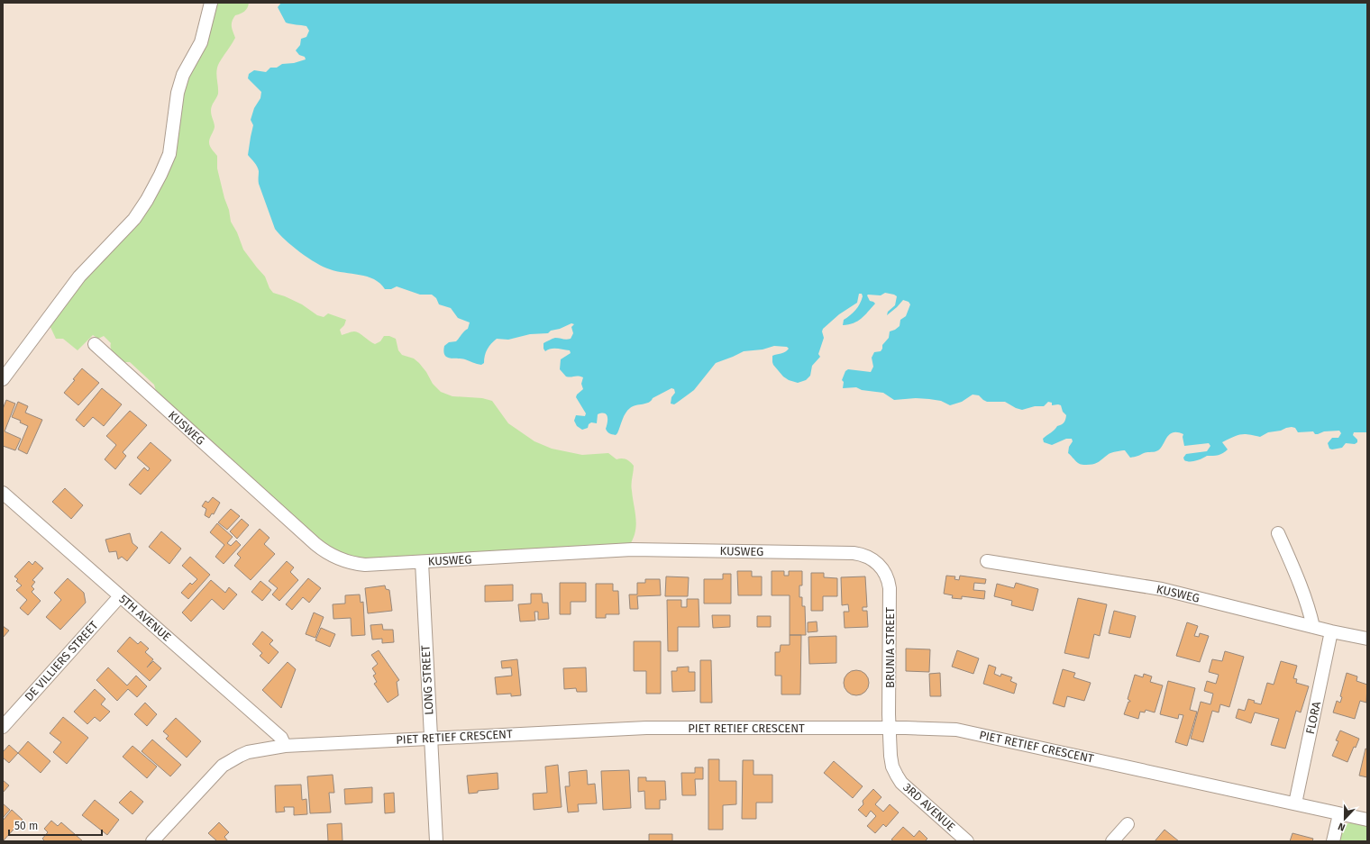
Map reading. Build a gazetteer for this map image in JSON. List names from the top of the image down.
{
  "streets": {
    "street": [
      "KUSWEG",
      "5TH AVENUE",
      "BRUNIA STREET",
      "DE VILLIERS STREET",
      "LONG STREET",
      "FLORA",
      "PIET RETIEF CRESCENT",
      "3RD AVENUE"
    ]
  },
  "crossings": [
    ["KUSWEG", "BRUNIA STREET"],
    ["KUSWEG", "LONG STREET"],
    ["KUSWEG", "FLORA"],
    ["5TH AVENUE", "DE VILLIERS STREET"],
    ["5TH AVENUE", "PIET RETIEF CRESCENT"],
    ["BRUNIA STREET", "PIET RETIEF CRESCENT"],
    ["BRUNIA STREET", "3RD AVENUE"],
    ["LONG STREET", "PIET RETIEF CRESCENT"],
    ["FLORA", "PIET RETIEF CRESCENT"],
    ["PIET RETIEF CRESCENT", "3RD AVENUE"]
  ],
  "scale_bar": "50 m",
  "north": "bottom"
}
